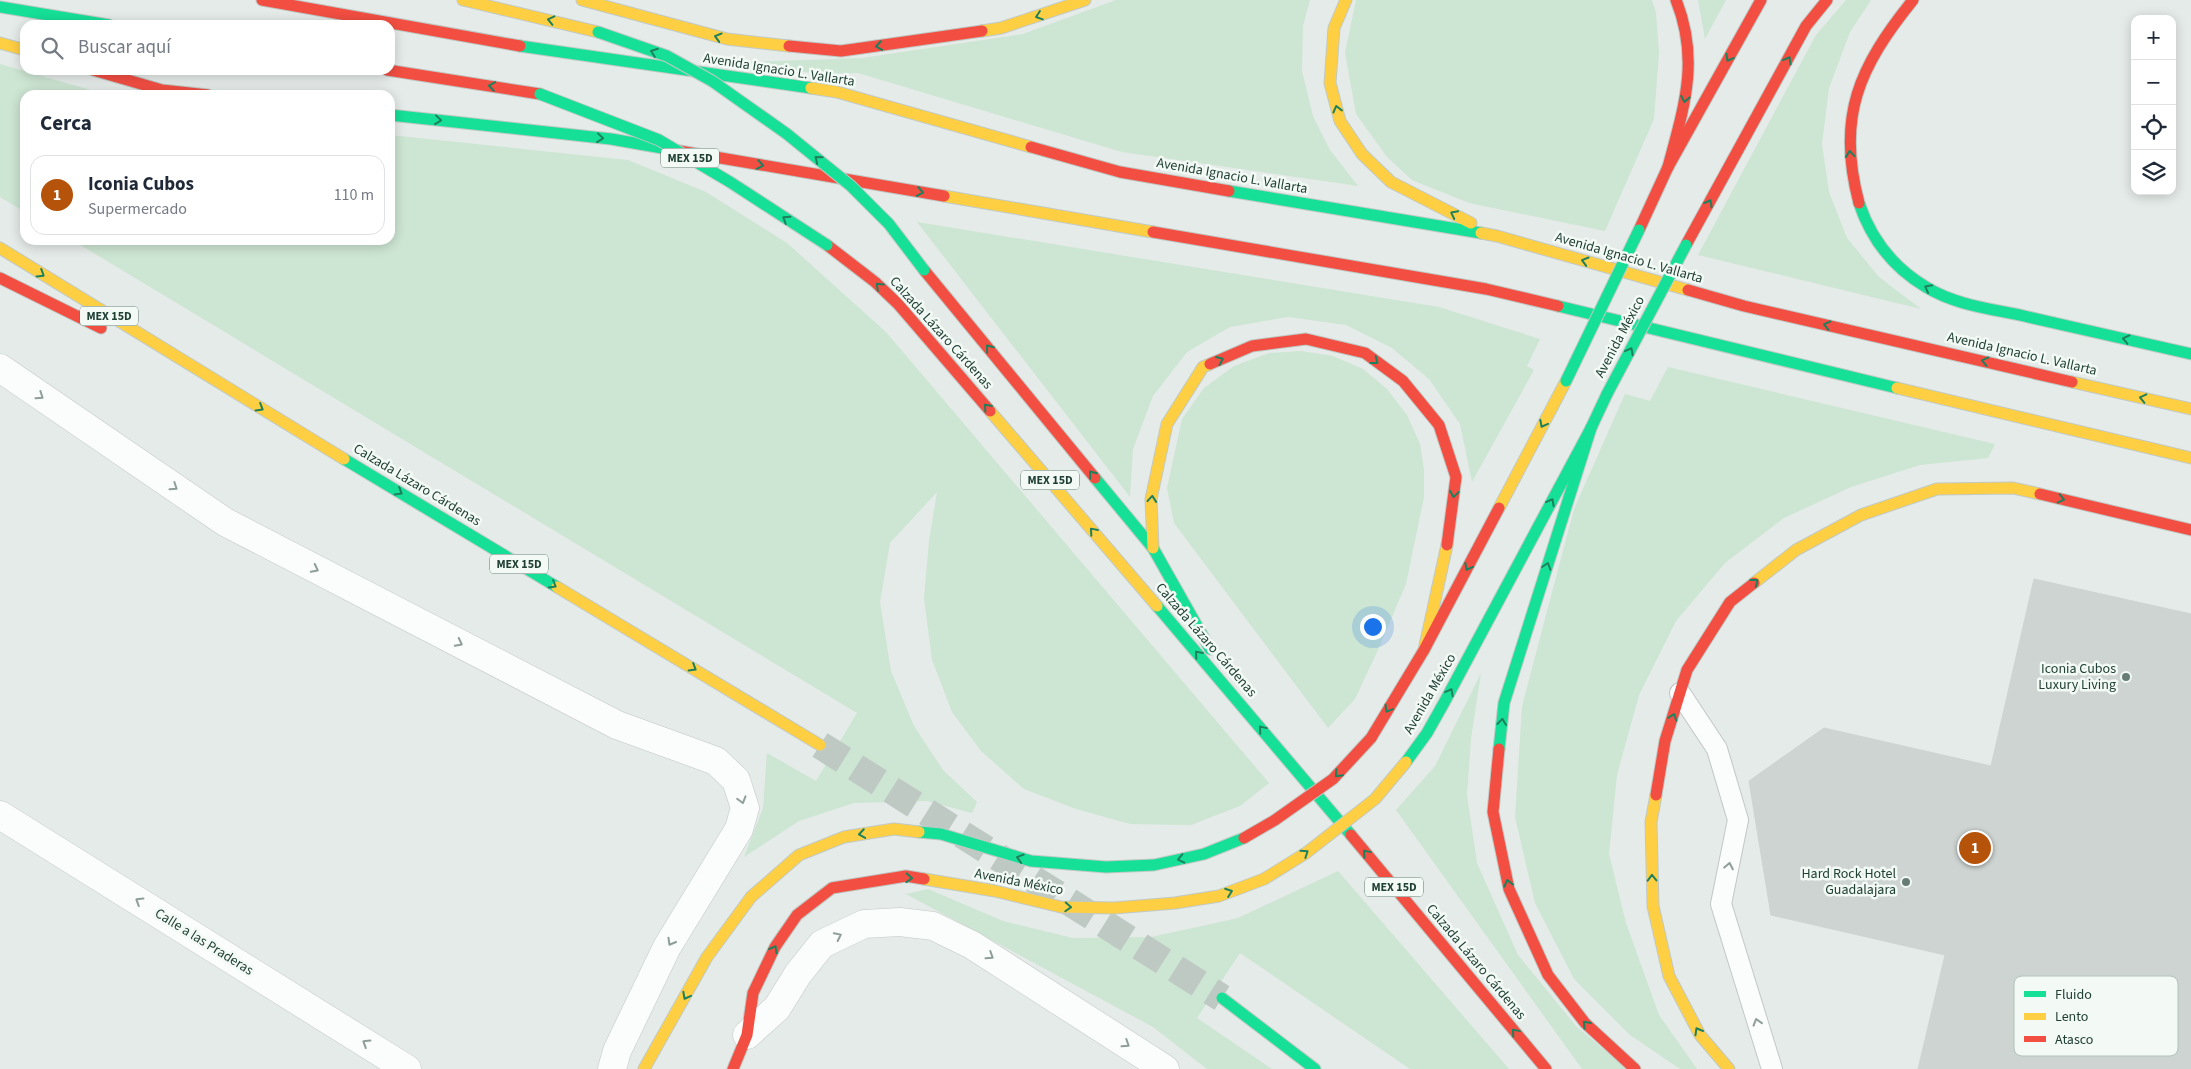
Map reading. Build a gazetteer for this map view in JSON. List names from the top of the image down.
{
  "streets": {
    "main road": [
      "Avenida Ignacio L. Vallarta",
      "MEX 15D",
      "Calzada Lázaro Cárdenas",
      "Avenida México"
    ],
    "street": ["Calle a las Praderas"]
  },
  "one_way": ["Calle a las Praderas"],
  "places": ["Iconia Cubos Luxury Living", "Hard Rock Hotel Guadalajara"],
  "legend": ["Fluido", "Lento", "Atasco"],
  "page": {
    "map_buttons": ["+", "−"],
    "search": "Buscar aquí",
    "heading": "Cerca",
    "list": [
      {
        "mark": "1",
        "name": "Iconia Cubos",
        "note": "Supermercado",
        "value": "110 m"
      }
    ],
    "pins": "1"
  }
}
